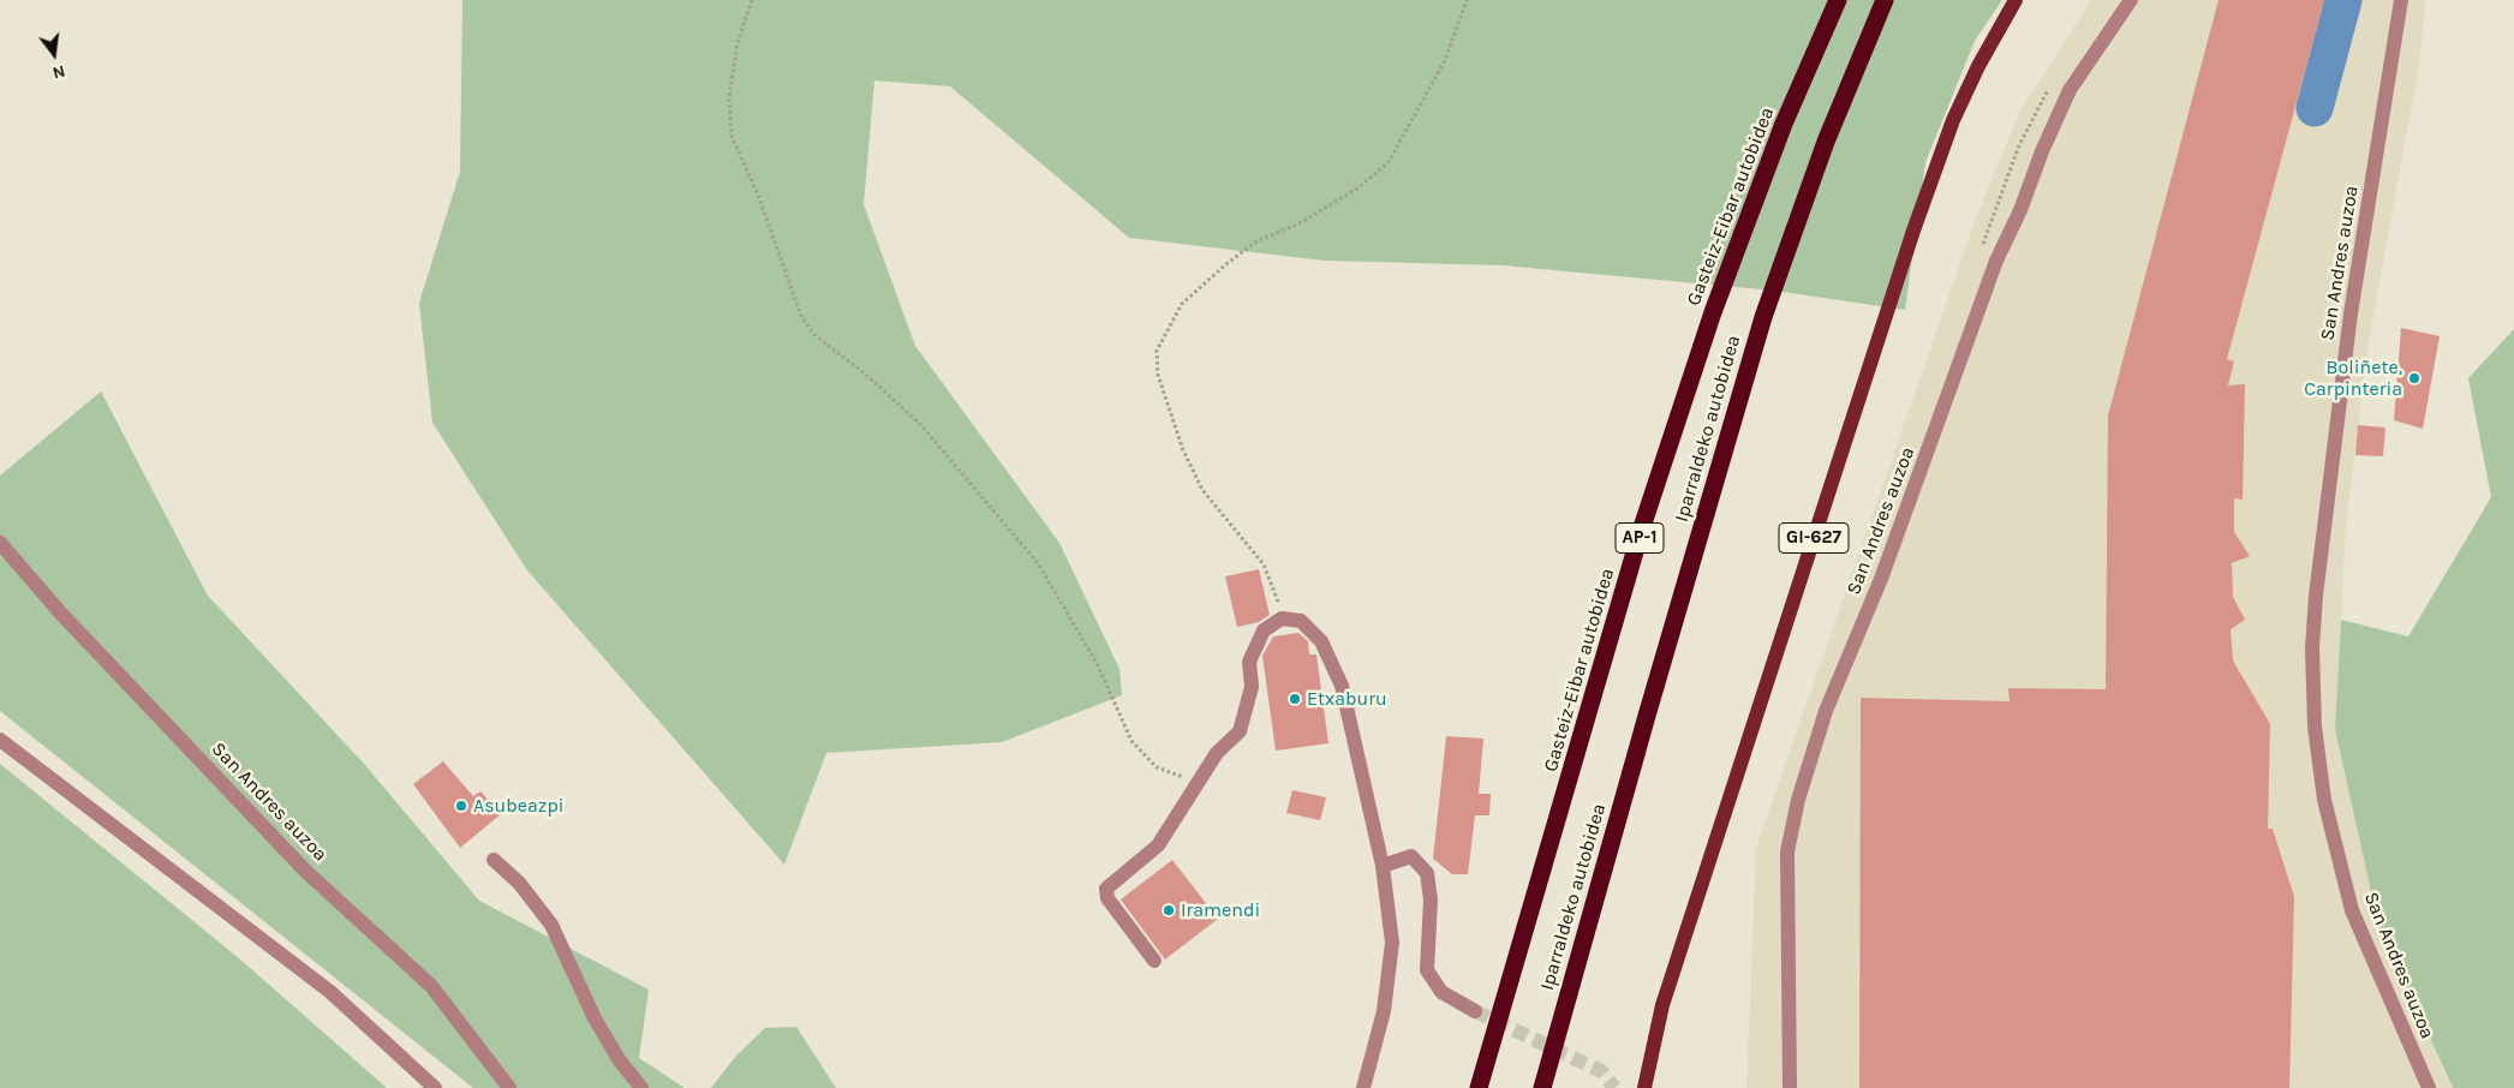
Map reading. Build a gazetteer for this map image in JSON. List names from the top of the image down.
{
  "streets": {
    "highway": ["Gasteiz-Eibar autobidea", "Iparraldeko autobidea", "AP-1"],
    "main road": ["GI-627"],
    "street": ["San Andres auzoa"]
  },
  "places": [
    "Boliñete, Carpinteria",
    "Etxaburu",
    "Asubeazpi",
    "Iramendi"
  ],
  "north": "bottom"
}
